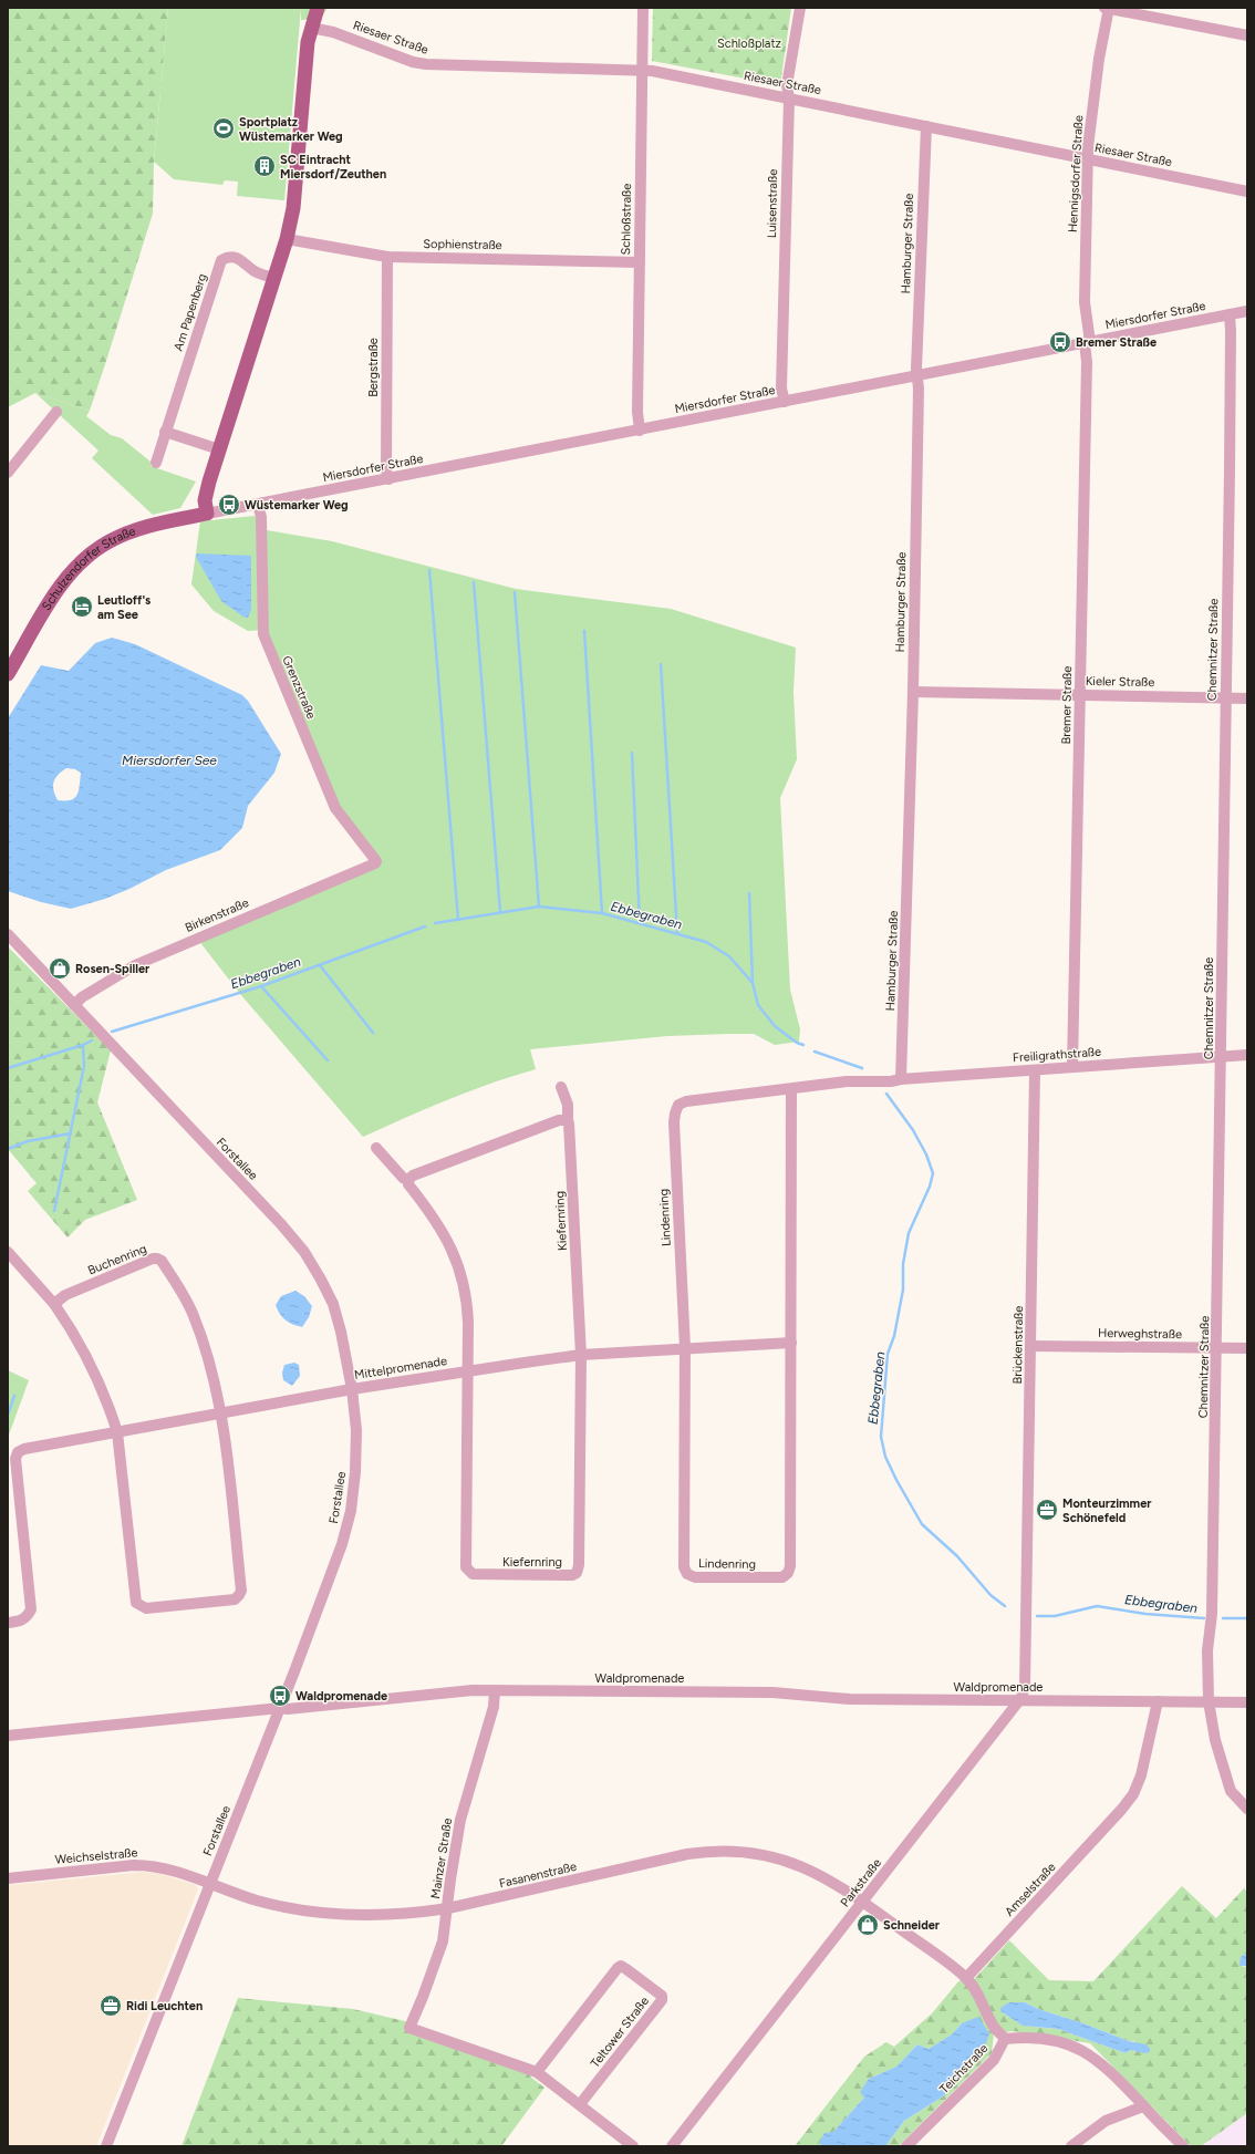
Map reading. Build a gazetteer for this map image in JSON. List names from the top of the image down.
{
  "streets": {
    "main road": ["Schulzendorfer Straße"],
    "street": [
      "Riesaer Straße",
      "Hennigsdorfer Straße",
      "Luisenstraße",
      "Schloßstraße",
      "Hamburger Straße",
      "Sophienstraße",
      "Am Papenberg",
      "Miersdorfer Straße",
      "Bergstraße",
      "Chemnitzer Straße",
      "Kieler Straße",
      "Grenzstraße",
      "Bremer Straße",
      "Birkenstraße",
      "Freiligrathstraße",
      "Forstallee",
      "Lindenring",
      "Kiefernring",
      "Buchenring",
      "Herweghstraße",
      "Brückenstraße",
      "Mittelpromenade",
      "Waldpromenade",
      "Weichselstraße",
      "Mainzer Straße",
      "Fasanenstraße",
      "Parkstraße",
      "Amselstraße",
      "Teltower Straße",
      "Teichstraße"
    ]
  },
  "crossings": [
    ["Riesaer Straße", "Hennigsdorfer Straße"],
    ["Riesaer Straße", "Luisenstraße"],
    ["Riesaer Straße", "Schloßstraße"],
    ["Riesaer Straße", "Hamburger Straße"],
    ["Hennigsdorfer Straße", "Miersdorfer Straße"],
    ["Hennigsdorfer Straße", "Bremer Straße"],
    ["Luisenstraße", "Miersdorfer Straße"],
    ["Schloßstraße", "Sophienstraße"],
    ["Schloßstraße", "Miersdorfer Straße"],
    ["Hamburger Straße", "Miersdorfer Straße"],
    ["Hamburger Straße", "Kieler Straße"],
    ["Hamburger Straße", "Freiligrathstraße"],
    ["Sophienstraße", "Bergstraße"],
    ["Miersdorfer Straße", "Bergstraße"],
    ["Miersdorfer Straße", "Schulzendorfer Straße"],
    ["Miersdorfer Straße", "Chemnitzer Straße"],
    ["Miersdorfer Straße", "Grenzstraße"],
    ["Miersdorfer Straße", "Bremer Straße"],
    ["Chemnitzer Straße", "Kieler Straße"],
    ["Chemnitzer Straße", "Freiligrathstraße"],
    ["Chemnitzer Straße", "Herweghstraße"],
    ["Chemnitzer Straße", "Waldpromenade"],
    ["Kieler Straße", "Bremer Straße"],
    ["Grenzstraße", "Birkenstraße"],
    ["Bremer Straße", "Freiligrathstraße"],
    ["Birkenstraße", "Forstallee"],
    ["Freiligrathstraße", "Lindenring"],
    ["Freiligrathstraße", "Brückenstraße"],
    ["Forstallee", "Mittelpromenade"],
    ["Forstallee", "Waldpromenade"],
    ["Forstallee", "Weichselstraße"],
    ["Forstallee", "Fasanenstraße"],
    ["Lindenring", "Mittelpromenade"],
    ["Kiefernring", "Mittelpromenade"],
    ["Buchenring", "Mittelpromenade"],
    ["Herweghstraße", "Brückenstraße"],
    ["Brückenstraße", "Parkstraße"],
    ["Waldpromenade", "Mainzer Straße"],
    ["Waldpromenade", "Parkstraße"],
    ["Waldpromenade", "Amselstraße"],
    ["Weichselstraße", "Fasanenstraße"],
    ["Mainzer Straße", "Fasanenstraße"],
    ["Mainzer Straße", "Teltower Straße"],
    ["Fasanenstraße", "Parkstraße"]
  ],
  "water": ["Miersdorfer See", "Ebbegraben"],
  "parks": ["Schloßplatz"],
  "places": {
    "sports": ["Sportplatz Wüstemarker Weg"],
    "building": ["SC Eintracht Miersdorf/Zeuthen"],
    "bus stop": ["Bremer Straße", "Wüstemarker Weg", "Waldpromenade"],
    "hotel": ["Leutloff's am See"],
    "shop": ["Rosen-Spiller", "Schneider"],
    "office": ["Monteurzimmer Schönefeld", "Ridi Leuchten"]
  }
}
